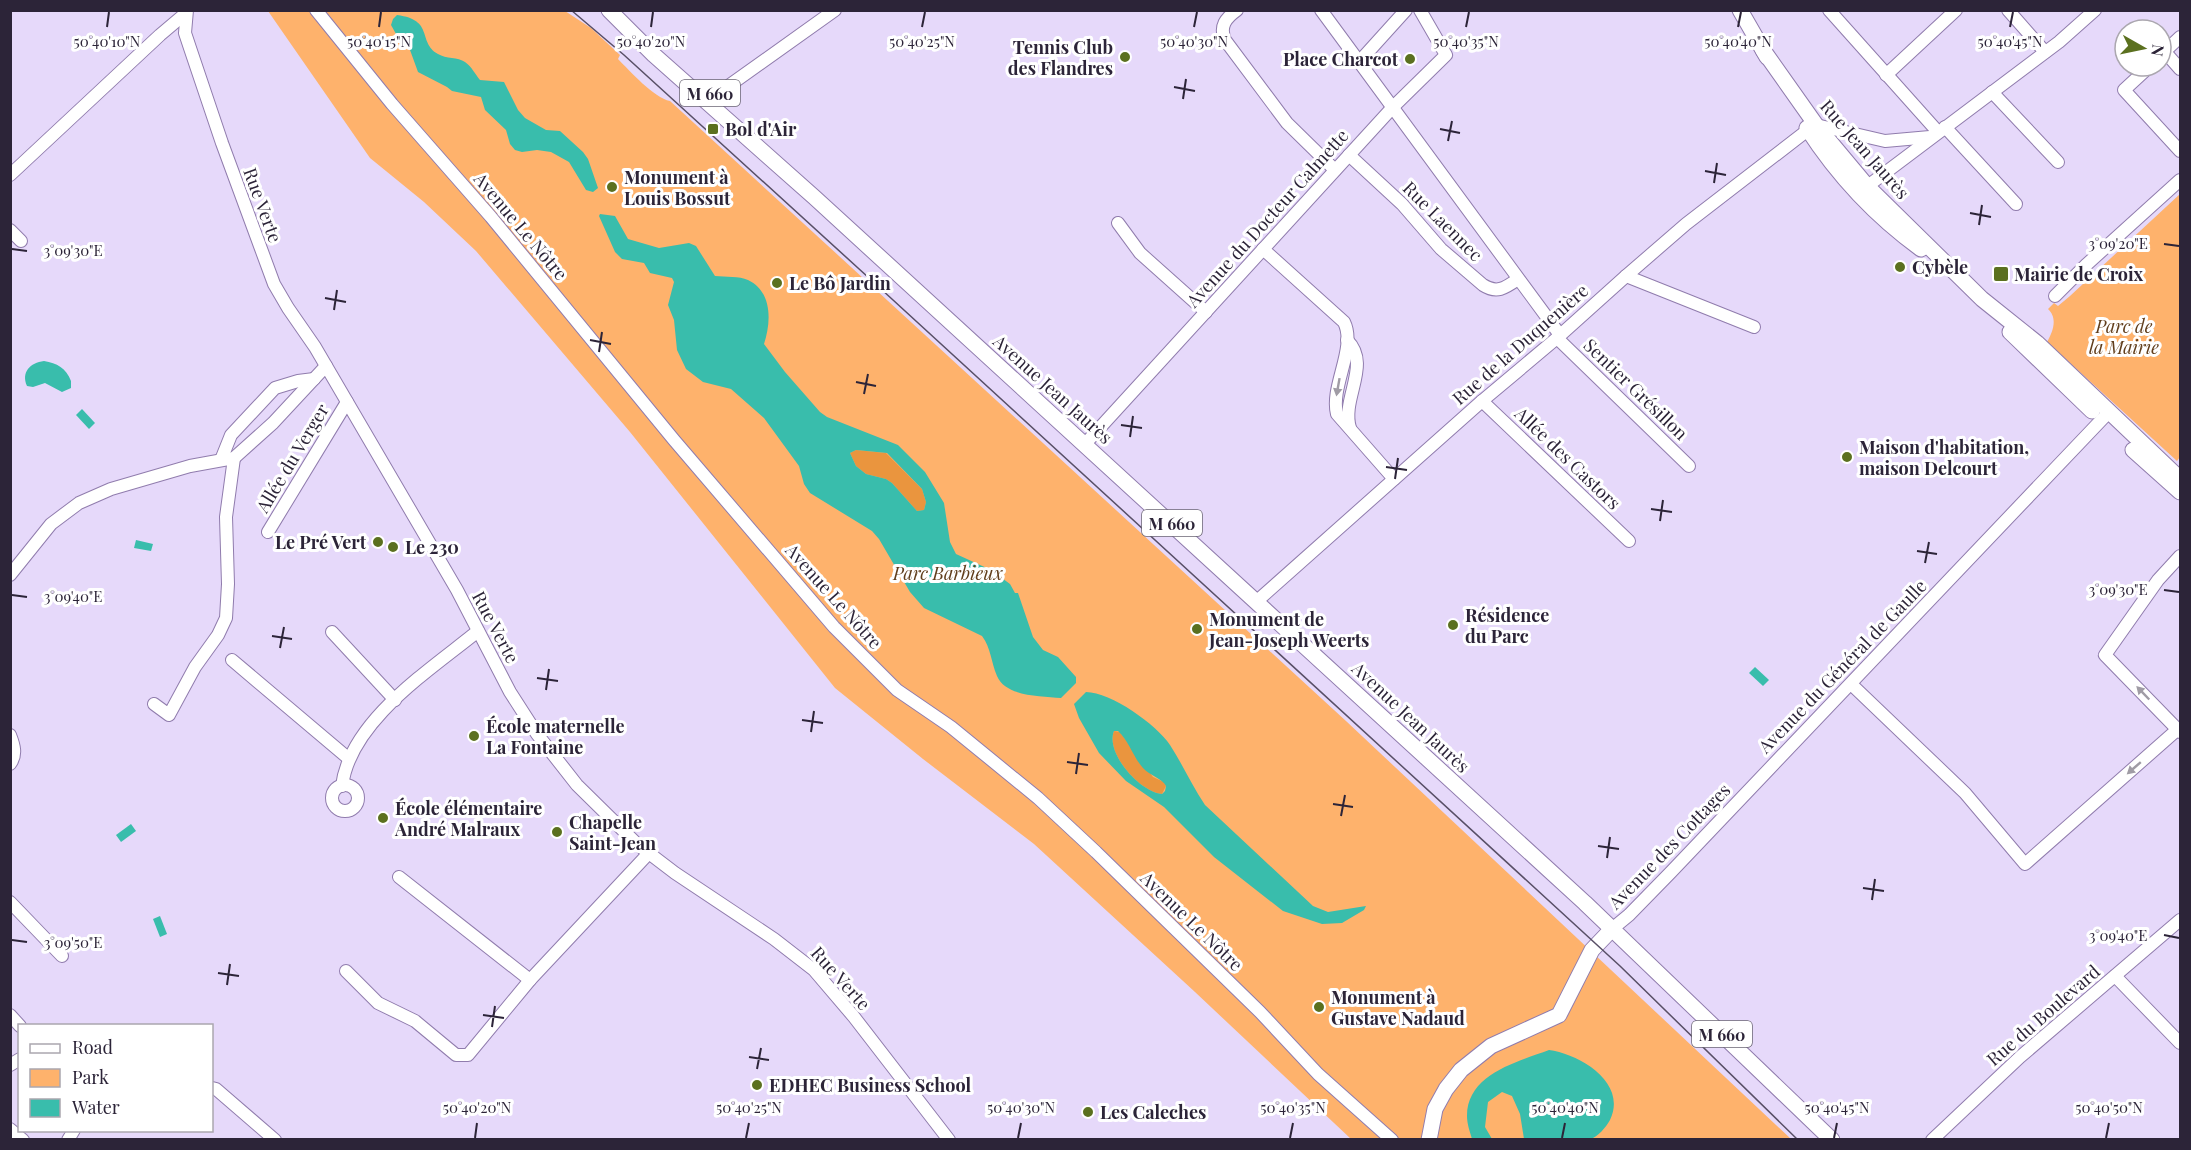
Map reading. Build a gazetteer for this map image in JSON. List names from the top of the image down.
{
  "streets": {
    "main road": ["M 660", "Rue Jean Jaurès", "Avenue Jean Jaurès"],
    "street": [
      "Rue Verte",
      "Avenue du Docteur Calmette",
      "Rue Laennec",
      "Avenue Le Nôtre",
      "Rue de la Duquenière",
      "Sentier Grésillon",
      "Allée du Verger",
      "Allée des Castors",
      "Avenue du Général de Gaulle",
      "Avenue des Cottages",
      "Rue du Boulevard"
    ]
  },
  "crossings": [
    ["Rue Jean Jaurès", "Rue de la Duquenière"],
    ["Rue Jean Jaurès", "Avenue du Général de Gaulle"],
    ["Rue Verte", "Allée du Verger"],
    ["Avenue du Docteur Calmette", "Rue Laennec"],
    ["Avenue du Docteur Calmette", "Avenue Jean Jaurès"],
    ["Avenue du Docteur Calmette", "Sentier Grésillon"],
    ["Rue Laennec", "Sentier Grésillon"],
    ["Rue de la Duquenière", "Avenue Jean Jaurès"],
    ["Rue de la Duquenière", "Sentier Grésillon"],
    ["Rue de la Duquenière", "Allée des Castors"],
    ["Avenue Jean Jaurès", "Avenue des Cottages"],
    ["Avenue du Général de Gaulle", "Avenue des Cottages"]
  ],
  "parks": ["Parc de la Mairie", "Parc Barbieux"],
  "places": {
    "other": [
      "Tennis Club des Flandres",
      "Place Charcot",
      "Monument à Louis Bossut",
      "Cybèle",
      "Le Bô Jardin",
      "Maison d'habitation, maison Delcourt",
      "Le Pré Vert",
      "Le 230",
      "Résidence du Parc",
      "Monument de Jean-Joseph Weerts",
      "École maternelle La Fontaine",
      "École élémentaire André Malraux",
      "Chapelle Saint-Jean",
      "Monument à Gustave Nadaud",
      "EDHEC Business School",
      "Les Caleches"
    ],
    "transit": ["Bol d'Air", "Mairie de Croix"]
  },
  "legend": ["Road", "Park", "Water"],
  "north": "right",
  "coordinates": [
    "50°40'10\"N",
    "50°40'15\"N",
    "50°40'20\"N",
    "50°40'25\"N",
    "50°40'30\"N",
    "50°40'35\"N",
    "50°40'40\"N",
    "50°40'45\"N",
    "3°09'20\"E",
    "3°09'30\"E",
    "3°09'40\"E",
    "3°09'50\"E",
    "50°40'50\"N"
  ]
}
